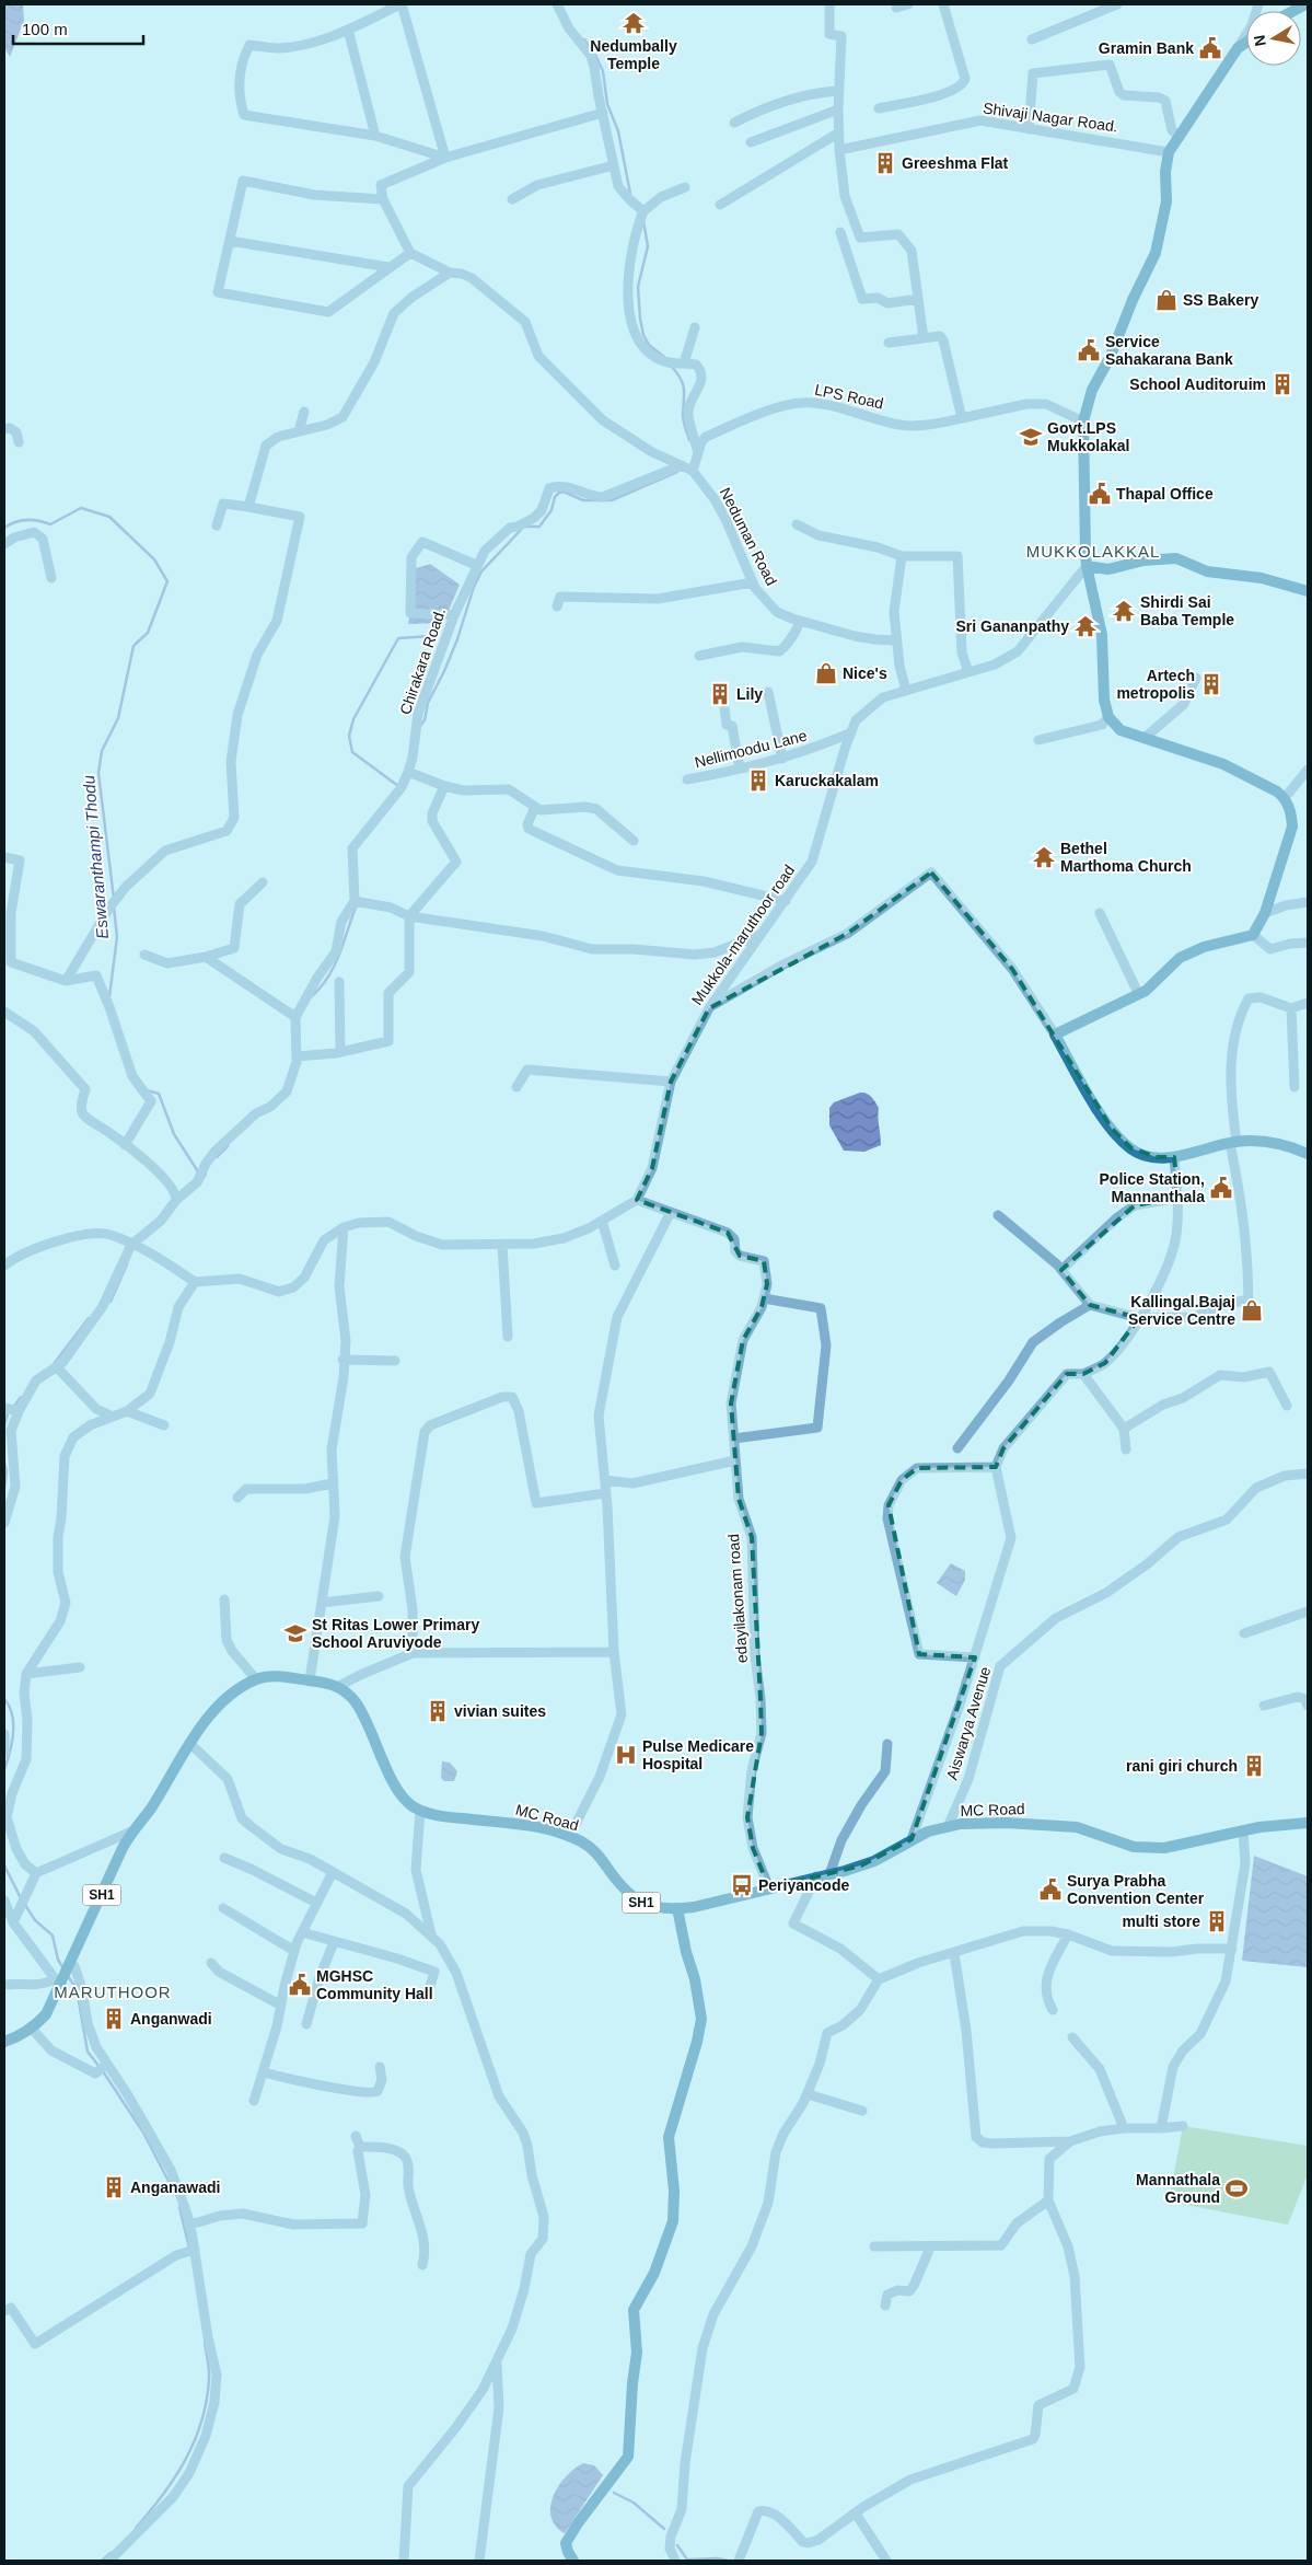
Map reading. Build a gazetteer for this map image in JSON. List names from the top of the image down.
{
  "streets": {
    "main road": ["MC Road", "SH1"],
    "street": [
      "Shivaji Nagar Road.",
      "LPS Road",
      "Neduman Road",
      "Chirakara Road.",
      "Nellimoodu Lane",
      "Mukkola-maruthoor road",
      "edayilakonam road",
      "Aiswarya Avenue"
    ]
  },
  "crossings": [
    ["LPS Road", "Neduman Road"],
    ["Neduman Road", "Chirakara Road."],
    ["Nellimoodu Lane", "Mukkola-maruthoor road"],
    ["Mukkola-maruthoor road", "edayilakonam road"],
    ["edayilakonam road", "MC Road"],
    ["Aiswarya Avenue", "MC Road"]
  ],
  "districts": ["MUKKOLAKKAL", "MARUTHOOR"],
  "water": ["Eswaranthampi Thodu"],
  "places": {
    "temple": [
      "Nedumbally Temple",
      "Shirdi Sai Baba Temple",
      "Sri Gananpathy",
      "Bethel Marthoma Church"
    ],
    "public building": [
      "Gramin Bank",
      "Service Sahakarana Bank",
      "Thapal Office",
      "Police Station, Mannanthala",
      "Surya Prabha Convention Center",
      "MGHSC Community Hall"
    ],
    "building": [
      "Greeshma Flat",
      "School Auditoruim",
      "Artech metropolis",
      "Lily",
      "Karuckakalam",
      "vivian suites",
      "rani giri church",
      "multi store",
      "Anganwadi",
      "Anganawadi"
    ],
    "shop": ["SS Bakery", "Nice's", "Kallingal.Bajaj Service Centre"],
    "school or university": ["Govt.LPS Mukkolakal", "St Ritas Lower Primary School Aruviyode"],
    "hospital": ["Pulse Medicare Hospital"],
    "bus stop": ["Periyancode"],
    "sports": ["Mannathala Ground"]
  },
  "scale_bar": "100 m",
  "north": "left"
}
